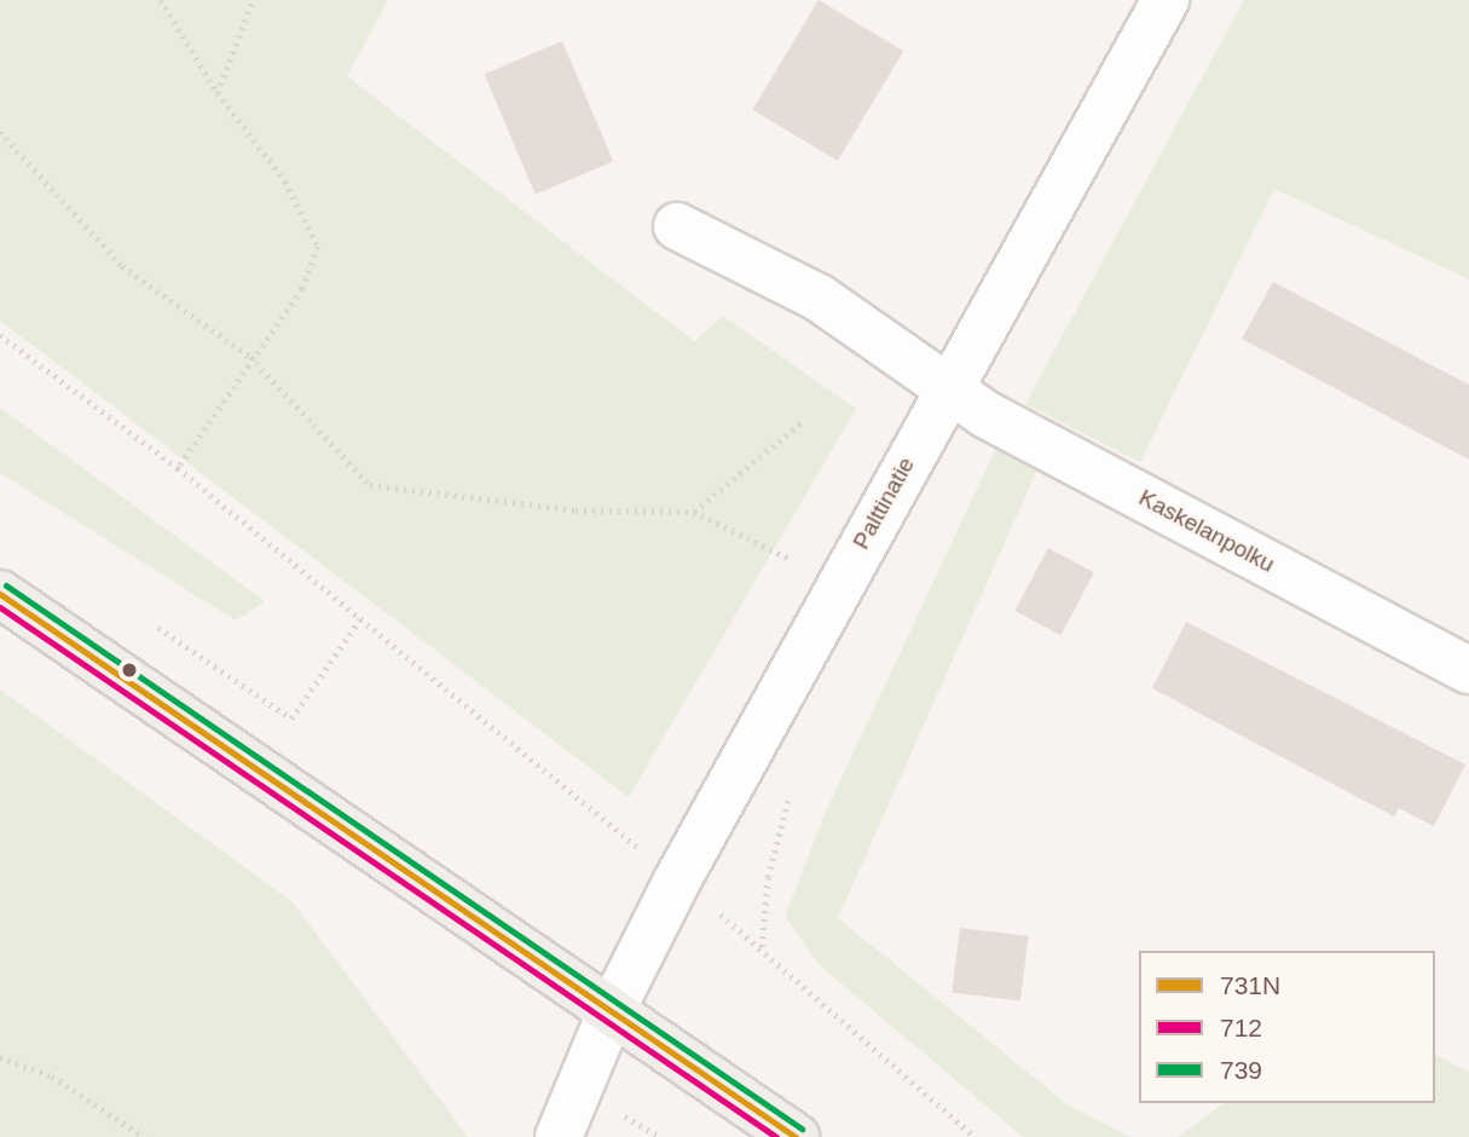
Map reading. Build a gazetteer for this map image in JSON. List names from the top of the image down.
{
  "streets": {
    "street": ["Palttinatie", "Kaskelanpolku"]
  },
  "crossings": [
    ["Palttinatie", "Kaskelanpolku"]
  ],
  "lines": ["transit line 739", "transit line 731N", "transit line 712"],
  "legend": ["731N", "712", "739"]
}
